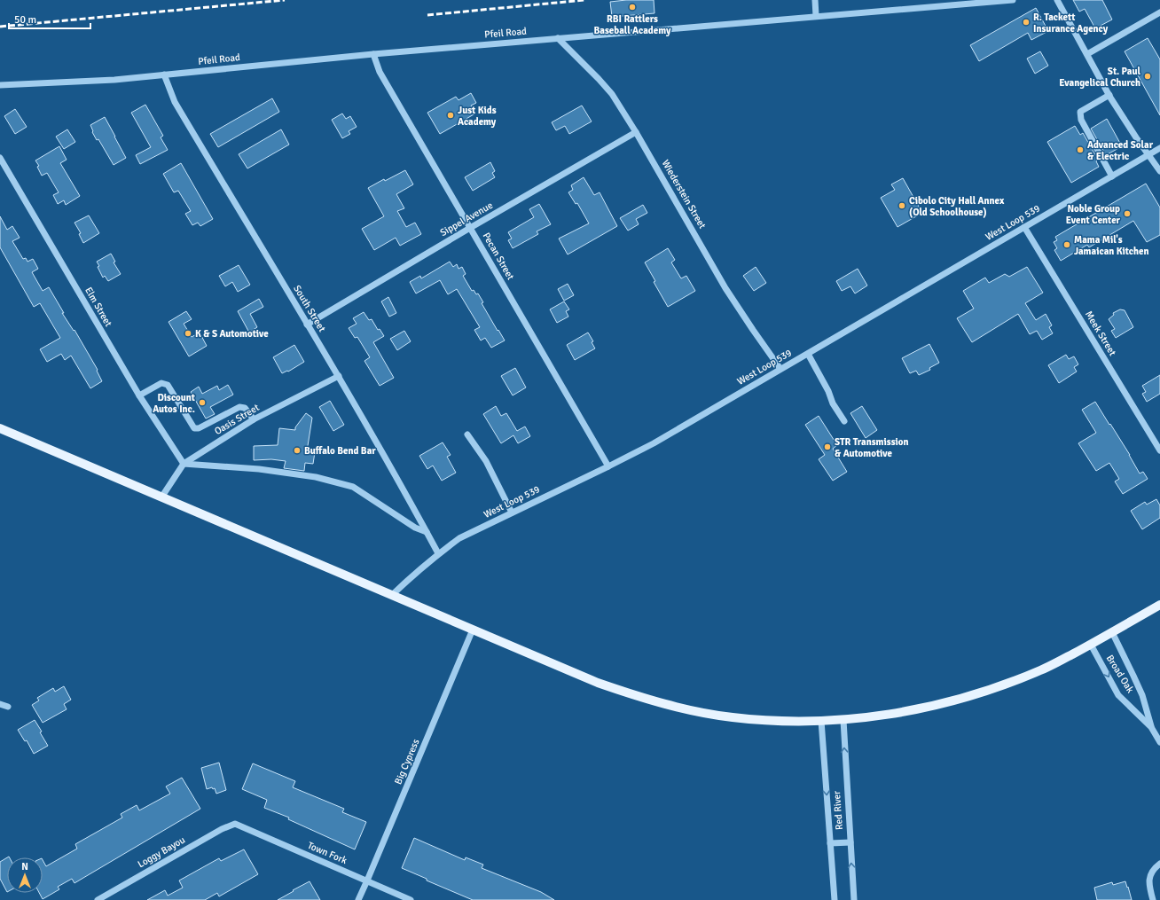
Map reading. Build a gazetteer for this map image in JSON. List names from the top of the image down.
{
  "streets": {
    "street": [
      "Pfeil Road",
      "Wiederstein Street",
      "Sippel Avenue",
      "West Loop 539",
      "Pecan Street",
      "Elm Street",
      "South Street",
      "Meek Street",
      "Oasis Street",
      "Broad Oak",
      "Big Cypress",
      "Red River",
      "Loggy Bayou",
      "Town Fork"
    ]
  },
  "crossings": [
    ["Pfeil Road", "Wiederstein Street"],
    ["Pfeil Road", "Pecan Street"],
    ["Pfeil Road", "South Street"],
    ["Wiederstein Street", "Sippel Avenue"],
    ["Wiederstein Street", "West Loop 539"],
    ["Sippel Avenue", "Pecan Street"],
    ["Sippel Avenue", "South Street"],
    ["West Loop 539", "Pecan Street"],
    ["West Loop 539", "South Street"],
    ["West Loop 539", "Meek Street"],
    ["Elm Street", "Oasis Street"],
    ["South Street", "Oasis Street"],
    ["Big Cypress", "Town Fork"],
    ["Loggy Bayou", "Town Fork"]
  ],
  "places": [
    "RBI Rattlers Baseball Academy",
    "R. Tackett Insurance Agency",
    "St. Paul Evangelical Church",
    "Just Kids Academy",
    "Advanced Solar & Electric",
    "Cibolo City Hall Annex (Old Schoolhouse)",
    "Noble Group Event Center",
    "Mama Mil's Jamaican Kitchen",
    "K & S Automotive",
    "Discount Autos Inc.",
    "STR Transmission & Automotive",
    "Buffalo Bend Bar"
  ],
  "scale_bar": "50 m",
  "north": "top"
}
